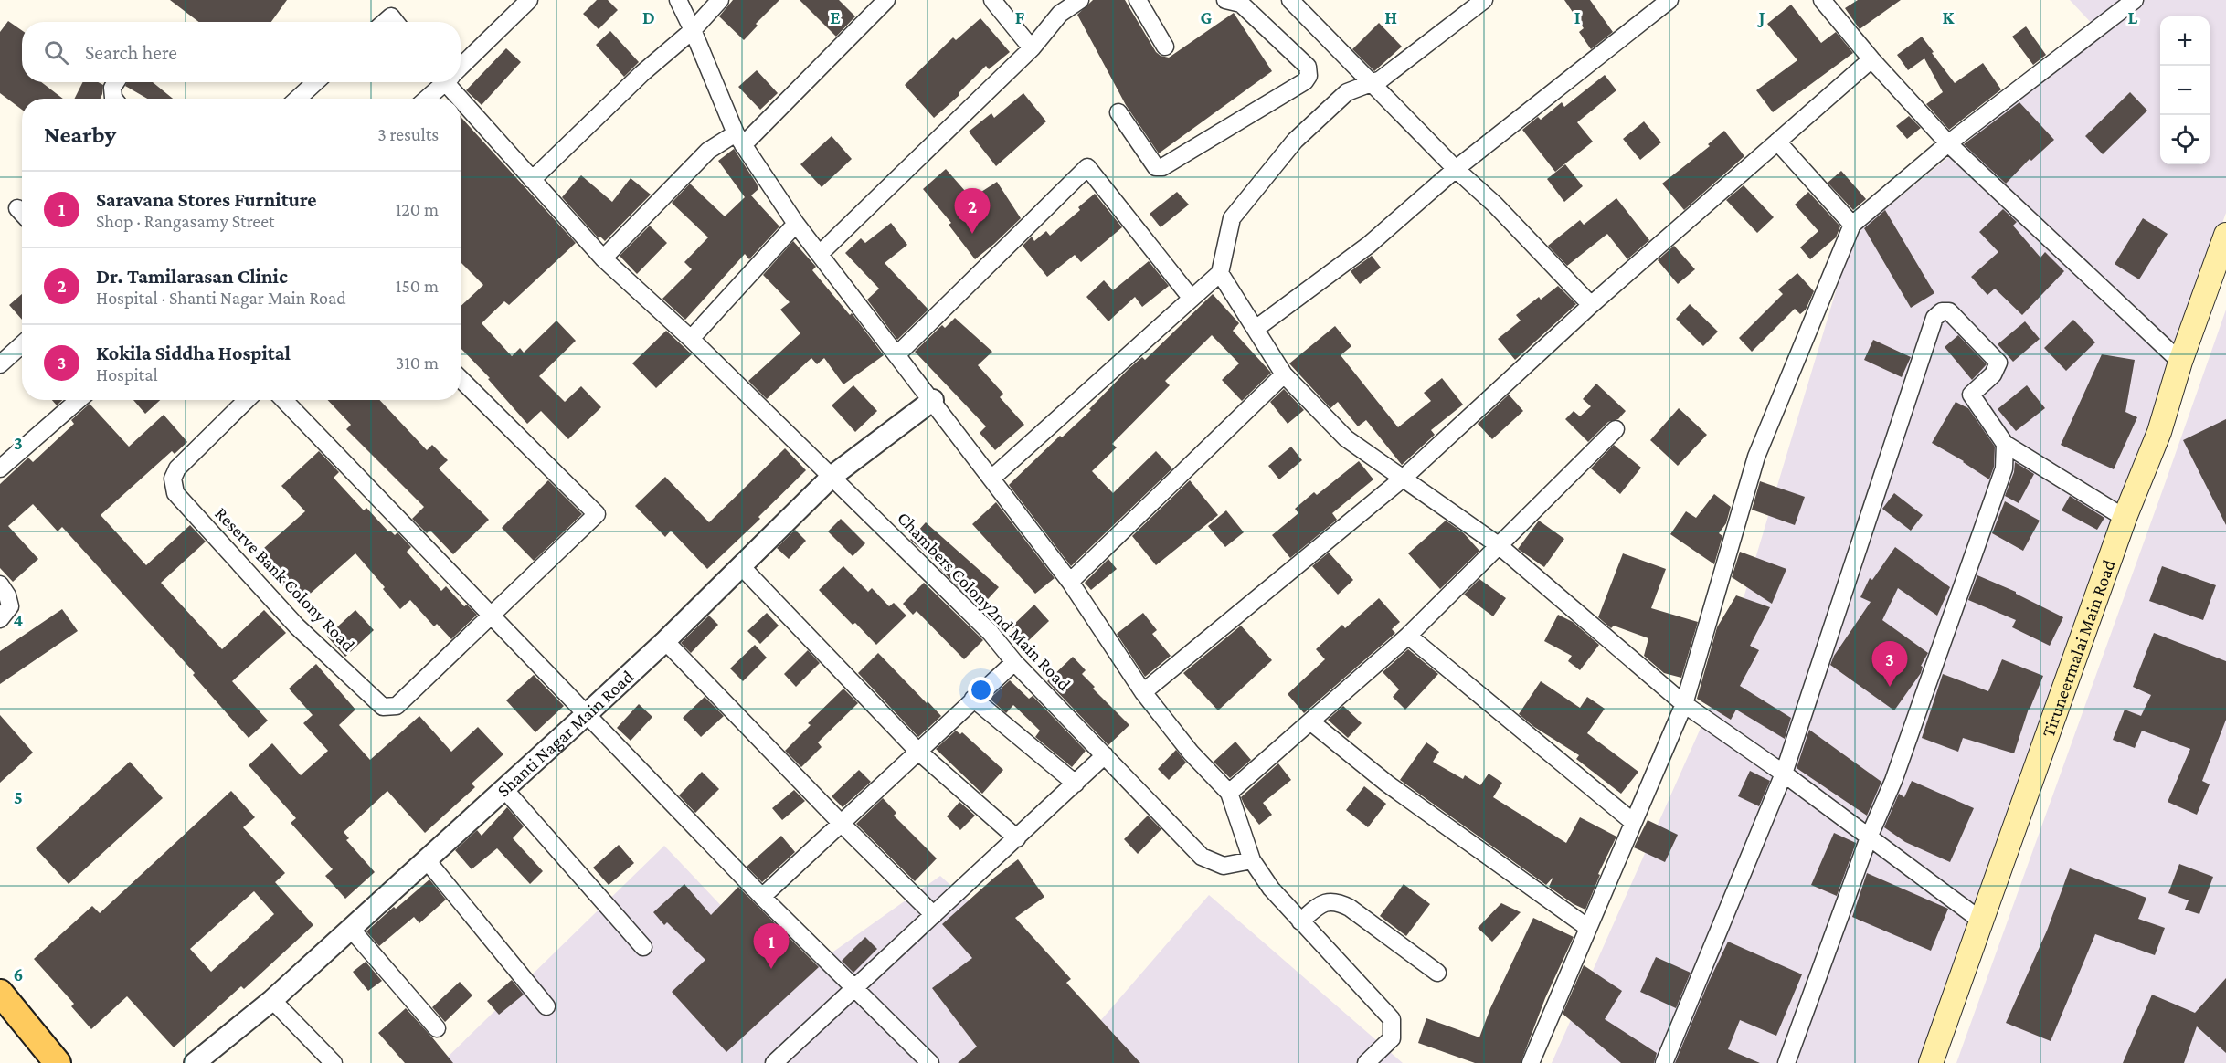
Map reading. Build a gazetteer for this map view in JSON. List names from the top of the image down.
{
  "streets": {
    "main road": ["Tiruneermalai Main Road"],
    "street": ["Reserve Bank Colony Road", "Chambers Colony2nd Main Road", "Shanti Nagar Main Road"]
  },
  "crossings": [
    ["Chambers Colony2nd Main Road", "Shanti Nagar Main Road"]
  ],
  "page": {
    "map_buttons": ["+", "−"],
    "search": "Search here",
    "heading": ["Nearby", "3 results"],
    "list": [
      {
        "mark": "1",
        "name": "Saravana Stores Furniture",
        "note": "Shop · Rangasamy Street",
        "value": "120 m"
      },
      {
        "mark": "2",
        "name": "Dr. Tamilarasan Clinic",
        "note": "Hospital · Shanti Nagar Main Road",
        "value": "150 m"
      },
      {
        "mark": "3",
        "name": "Kokila Siddha Hospital",
        "note": "Hospital",
        "value": "310 m"
      }
    ],
    "pins": ["2", "3", "1"]
  },
  "grid": {
    "columns": [
      "D",
      "E",
      "F",
      "G",
      "H",
      "I",
      "J",
      "K",
      "L"
    ],
    "rows": [
      "3",
      "4",
      "5",
      "6"
    ]
  }
}
